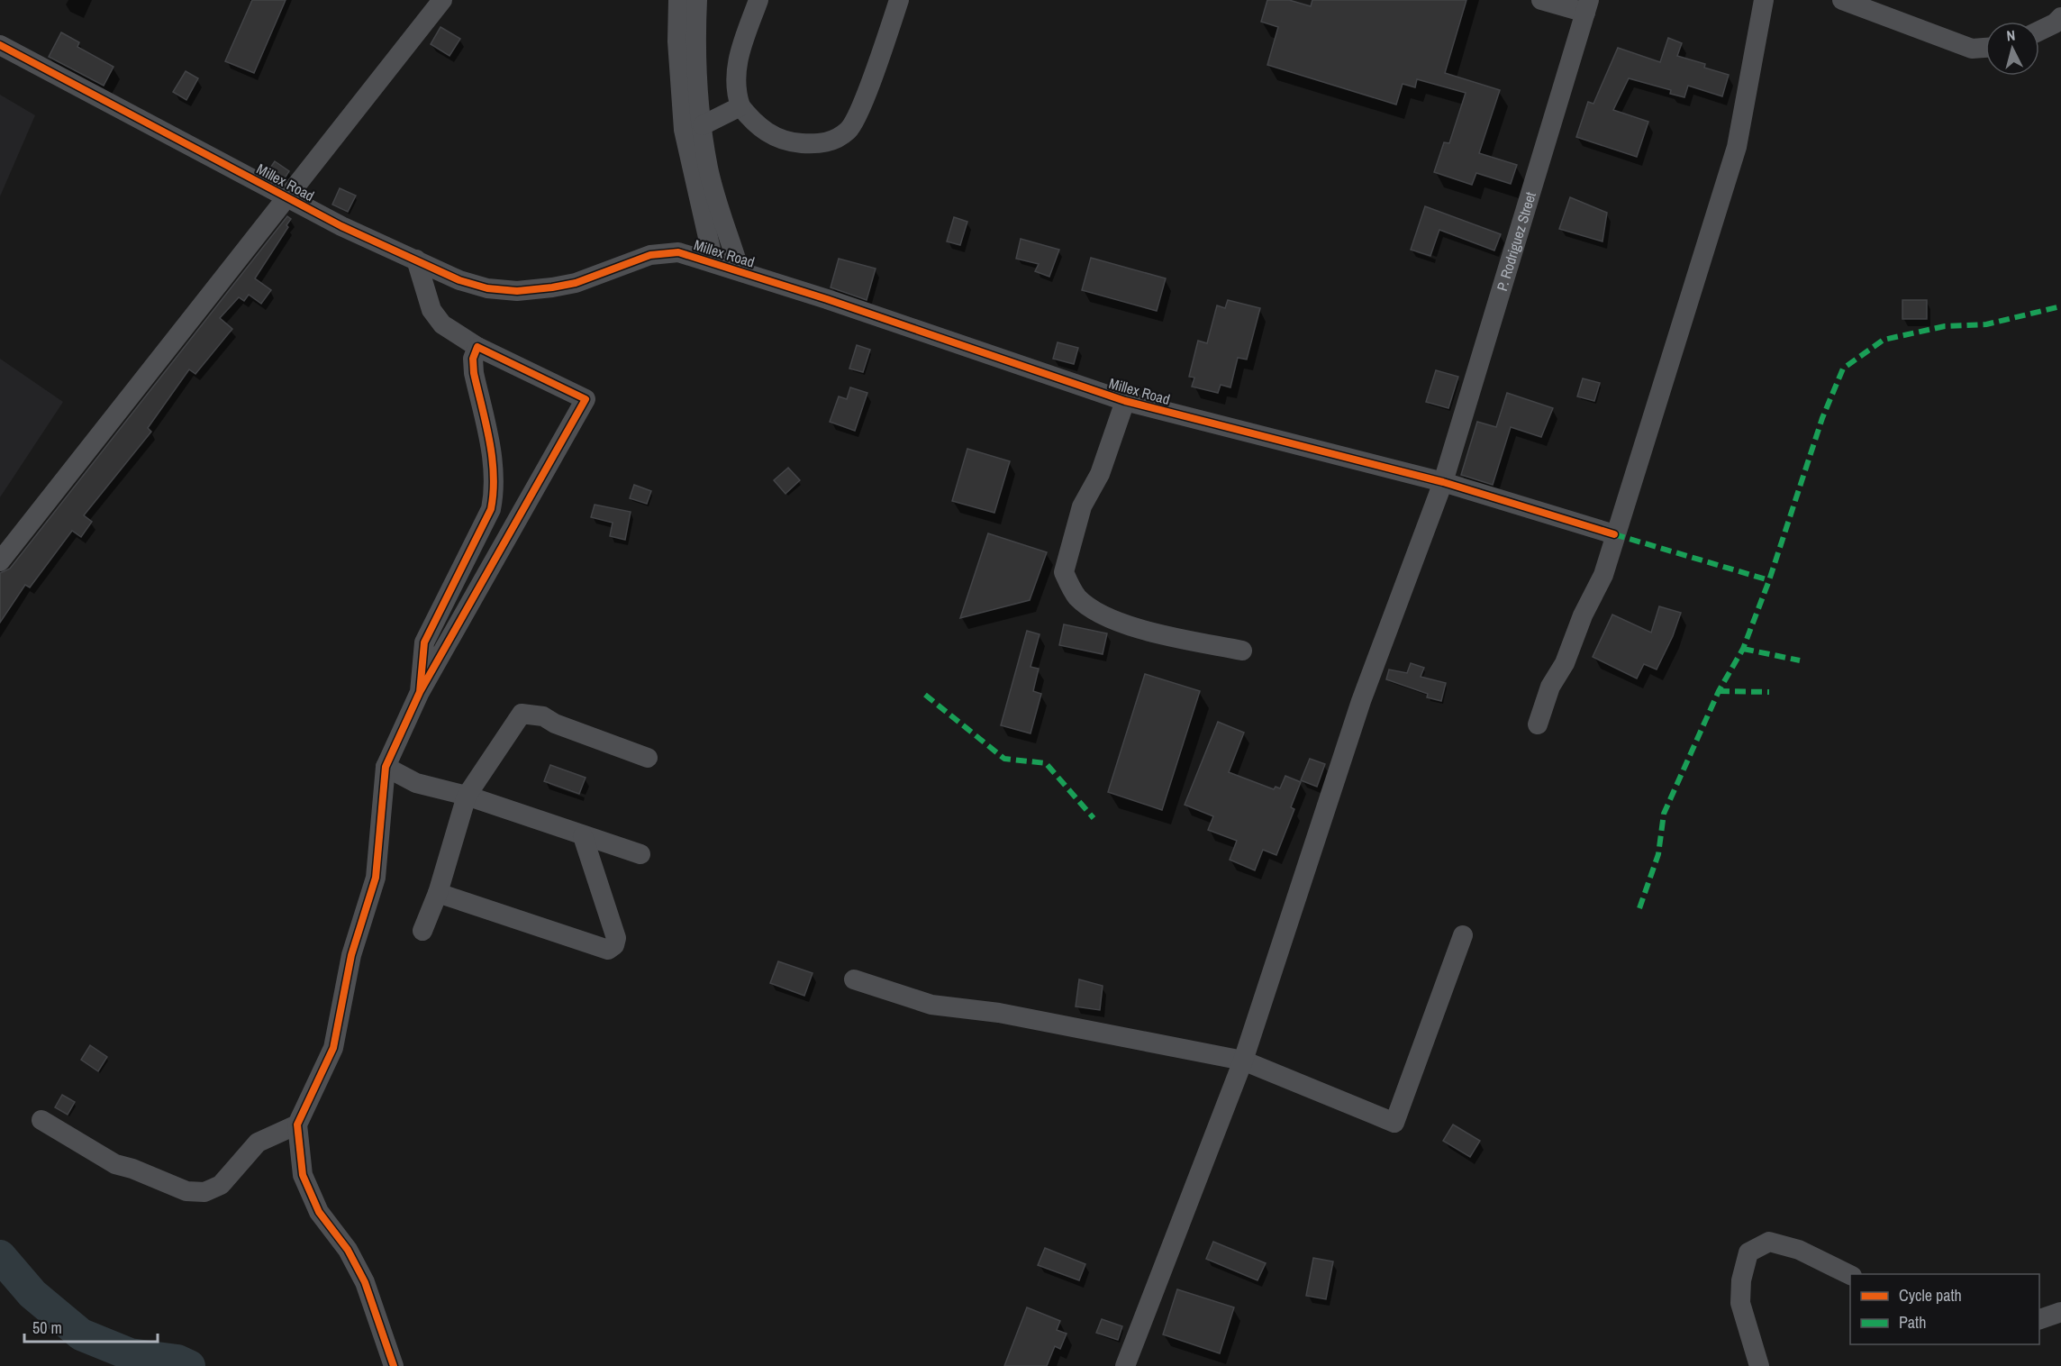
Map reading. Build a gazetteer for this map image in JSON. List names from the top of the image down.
{
  "streets": {
    "street": ["Millex Road", "P. Rodriguez Street"]
  },
  "crossings": [
    ["Millex Road", "P. Rodriguez Street"]
  ],
  "legend": ["Cycle path", "Path"],
  "scale_bar": "50 m",
  "north": "top"
}
